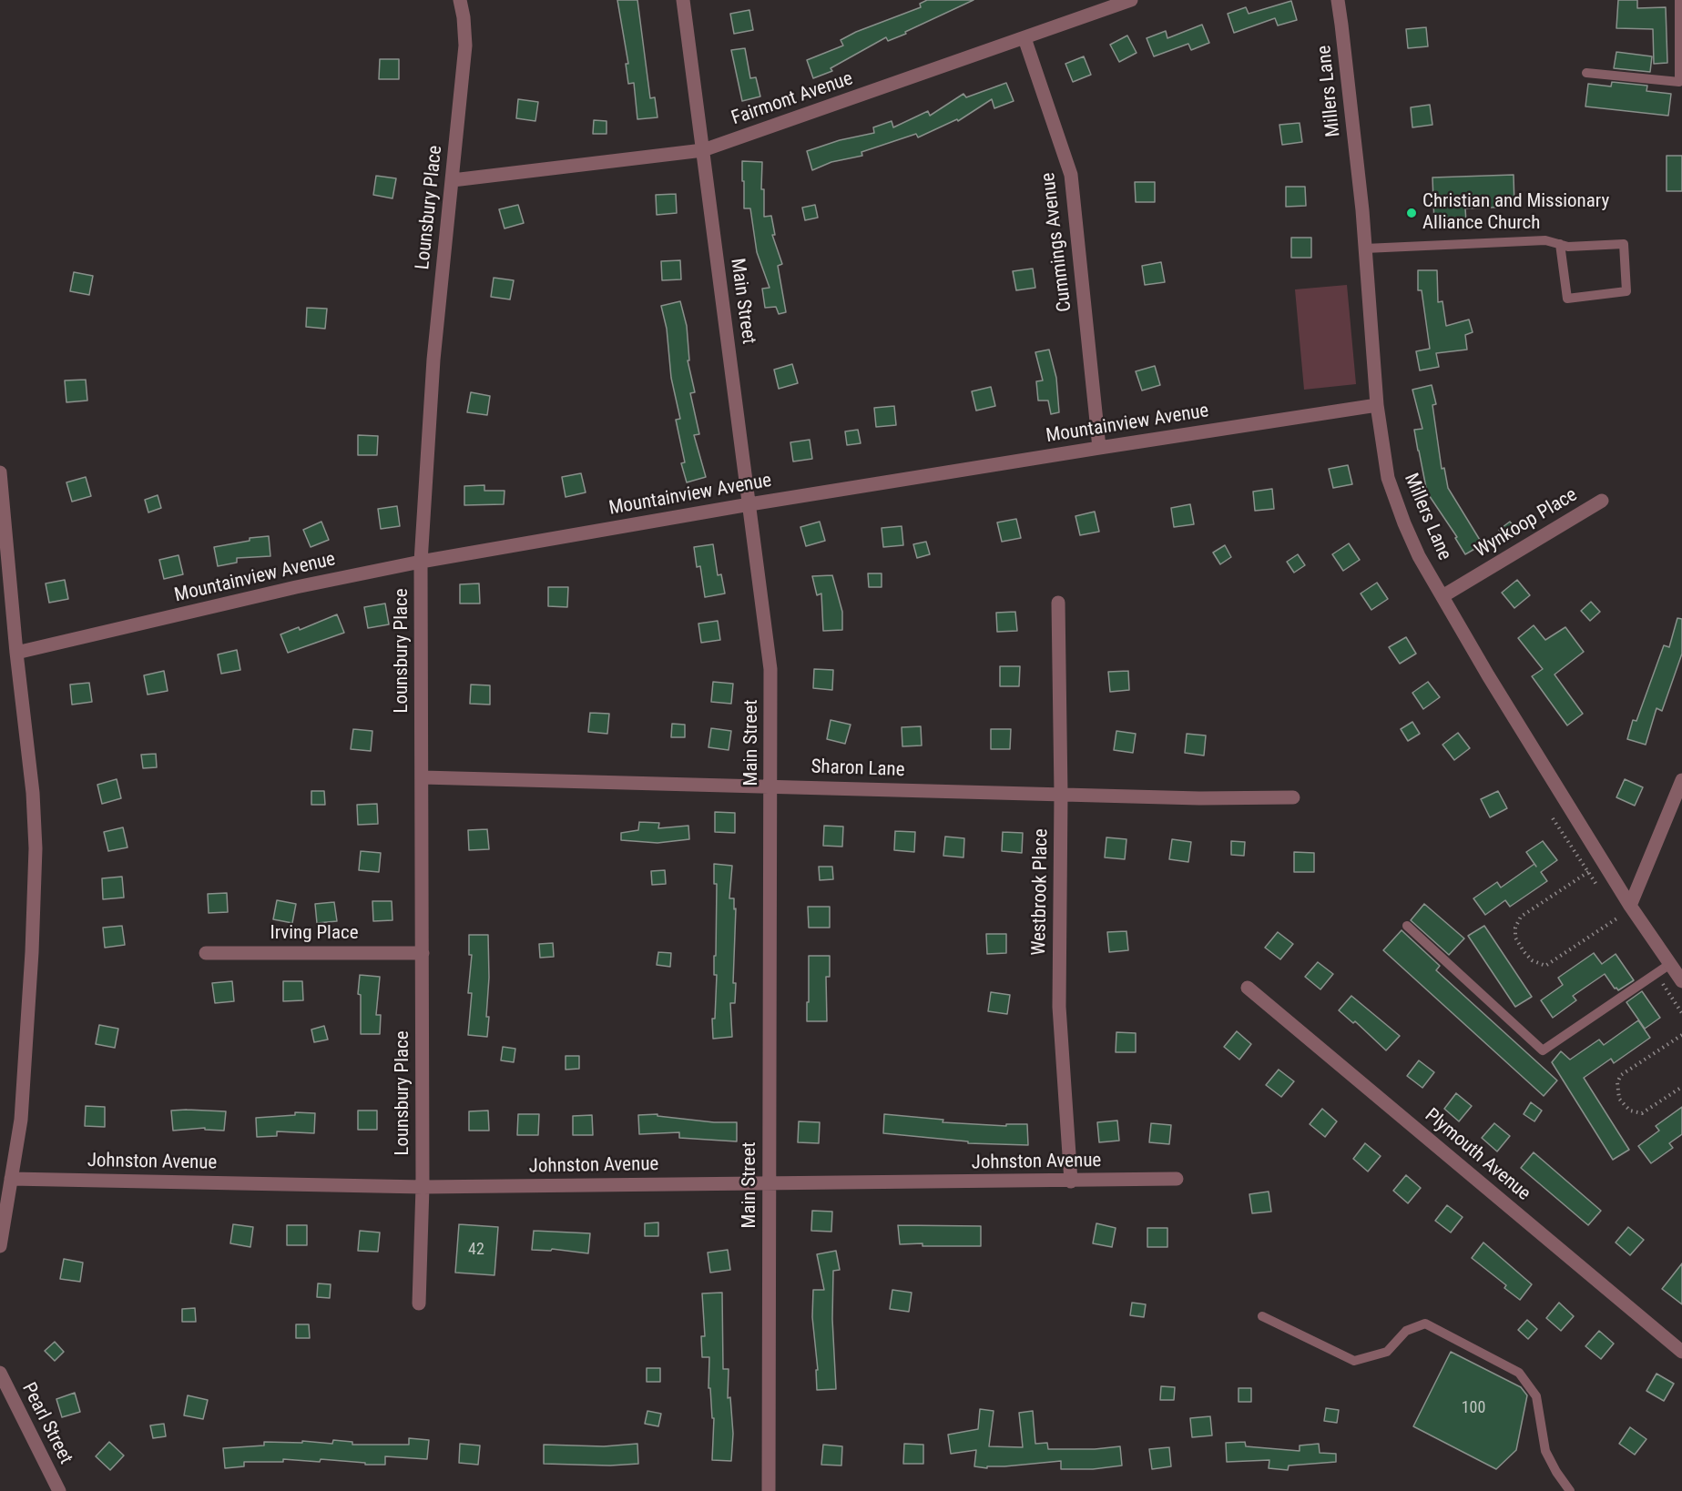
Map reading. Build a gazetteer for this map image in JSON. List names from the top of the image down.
{
  "streets": {
    "street": [
      "Millers Lane",
      "Fairmont Avenue",
      "Lounsbury Place",
      "Cummings Avenue",
      "Main Street",
      "Mountainview Avenue",
      "Wynkoop Place",
      "Sharon Lane",
      "Westbrook Place",
      "Irving Place",
      "Plymouth Avenue",
      "Johnston Avenue",
      "Pearl Street"
    ]
  },
  "crossings": [
    ["Millers Lane", "Mountainview Avenue"],
    ["Millers Lane", "Wynkoop Place"],
    ["Fairmont Avenue", "Lounsbury Place"],
    ["Fairmont Avenue", "Cummings Avenue"],
    ["Fairmont Avenue", "Main Street"],
    ["Lounsbury Place", "Mountainview Avenue"],
    ["Lounsbury Place", "Sharon Lane"],
    ["Lounsbury Place", "Irving Place"],
    ["Lounsbury Place", "Johnston Avenue"],
    ["Cummings Avenue", "Mountainview Avenue"],
    ["Main Street", "Mountainview Avenue"],
    ["Main Street", "Sharon Lane"],
    ["Main Street", "Johnston Avenue"],
    ["Sharon Lane", "Westbrook Place"],
    ["Westbrook Place", "Johnston Avenue"]
  ],
  "places": ["Christian and Missionary Alliance Church"],
  "house_numbers": ["42", "100"]
}
